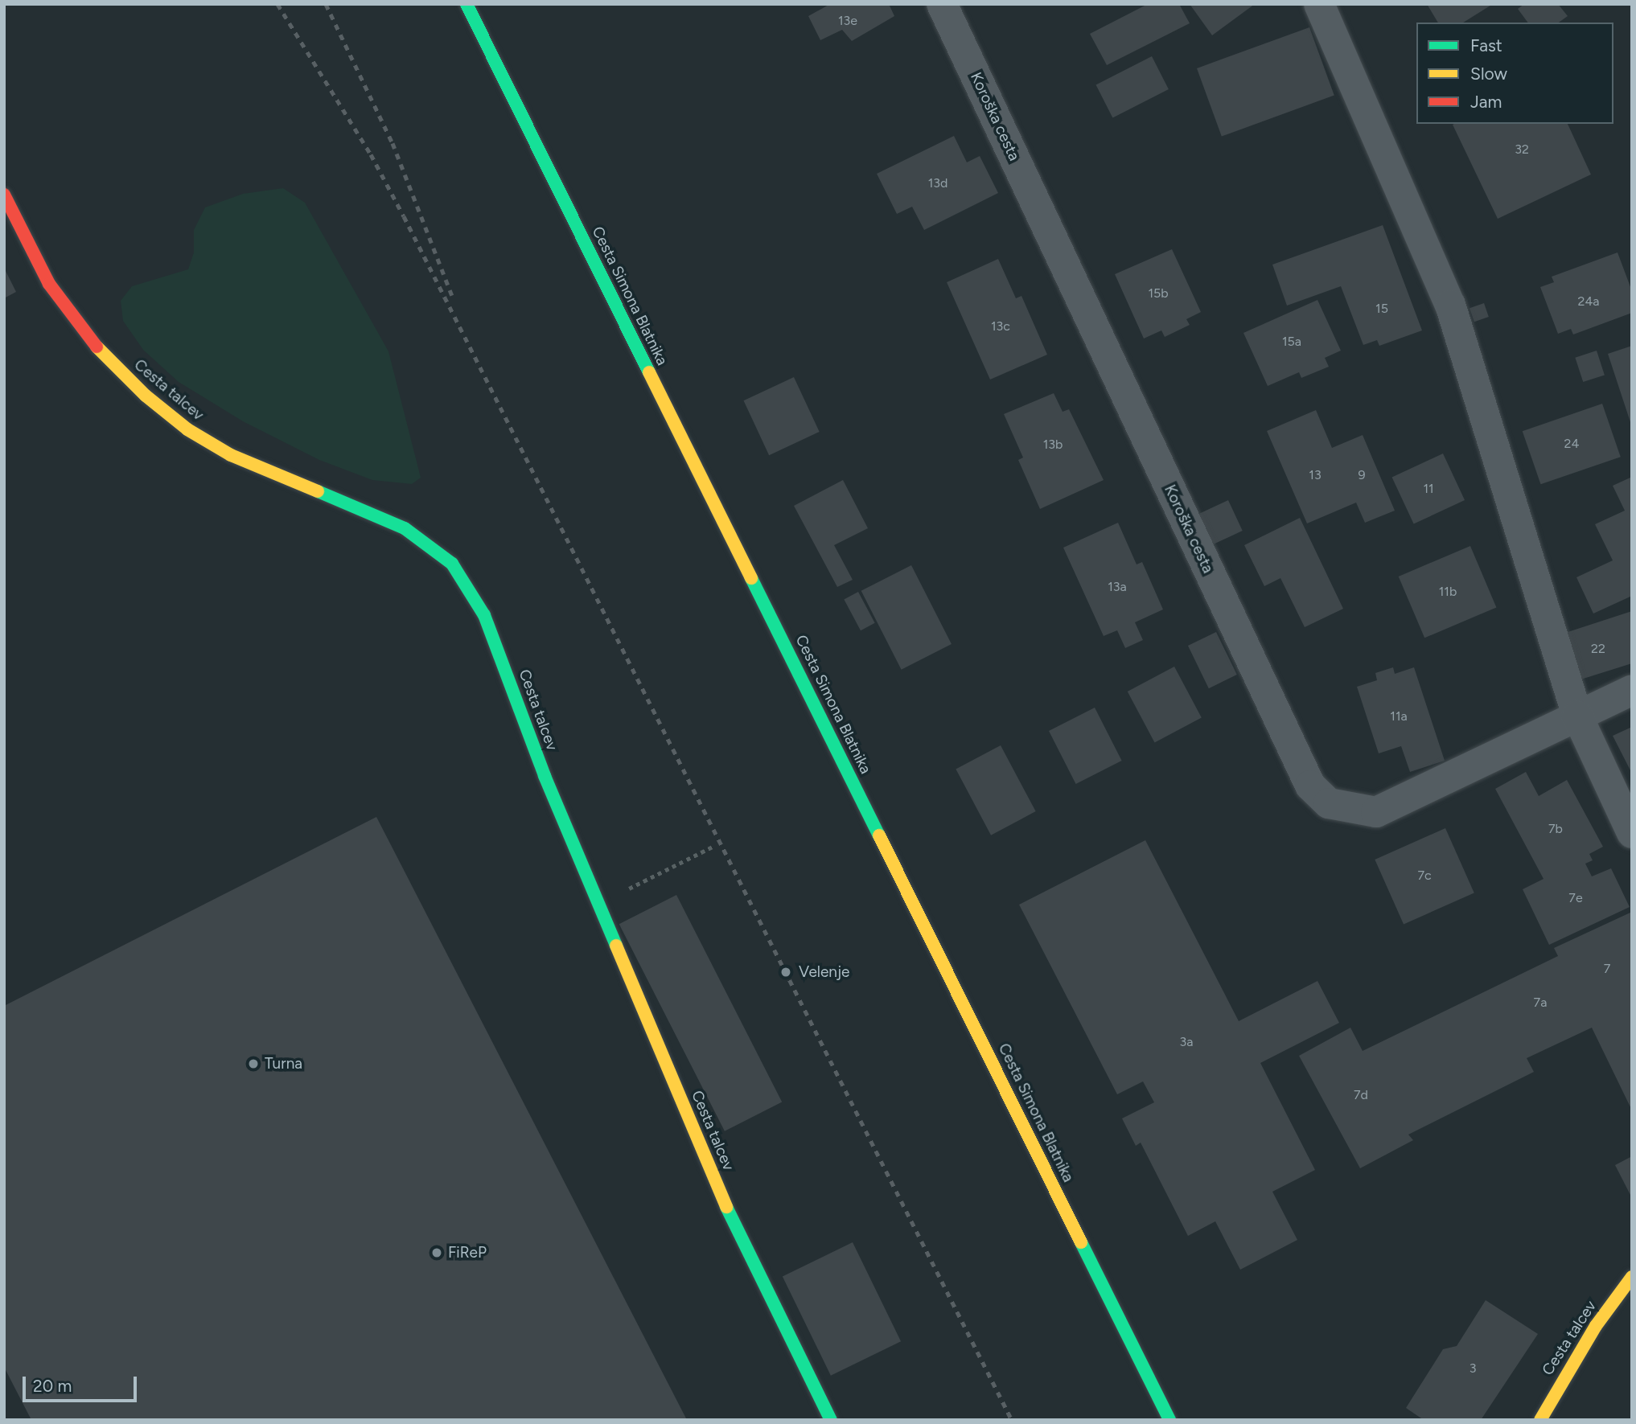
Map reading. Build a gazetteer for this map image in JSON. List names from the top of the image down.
{
  "streets": {
    "street": ["Koroška cesta", "Cesta Simona Blatnika", "Cesta talcev"]
  },
  "places": ["Velenje", "Turna", "FiReP"],
  "house_numbers": [
    "13e",
    "32",
    "13d",
    "15b",
    "24a",
    "15",
    "13c",
    "15a",
    "24",
    "13b",
    "13",
    "9",
    "11",
    "13a",
    "11b",
    "22",
    "11a",
    "7b",
    "7c",
    "7e",
    "7",
    "7a",
    "3a",
    "7d",
    "3"
  ],
  "legend": ["Fast", "Slow", "Jam"],
  "scale_bar": "20 m"
}
